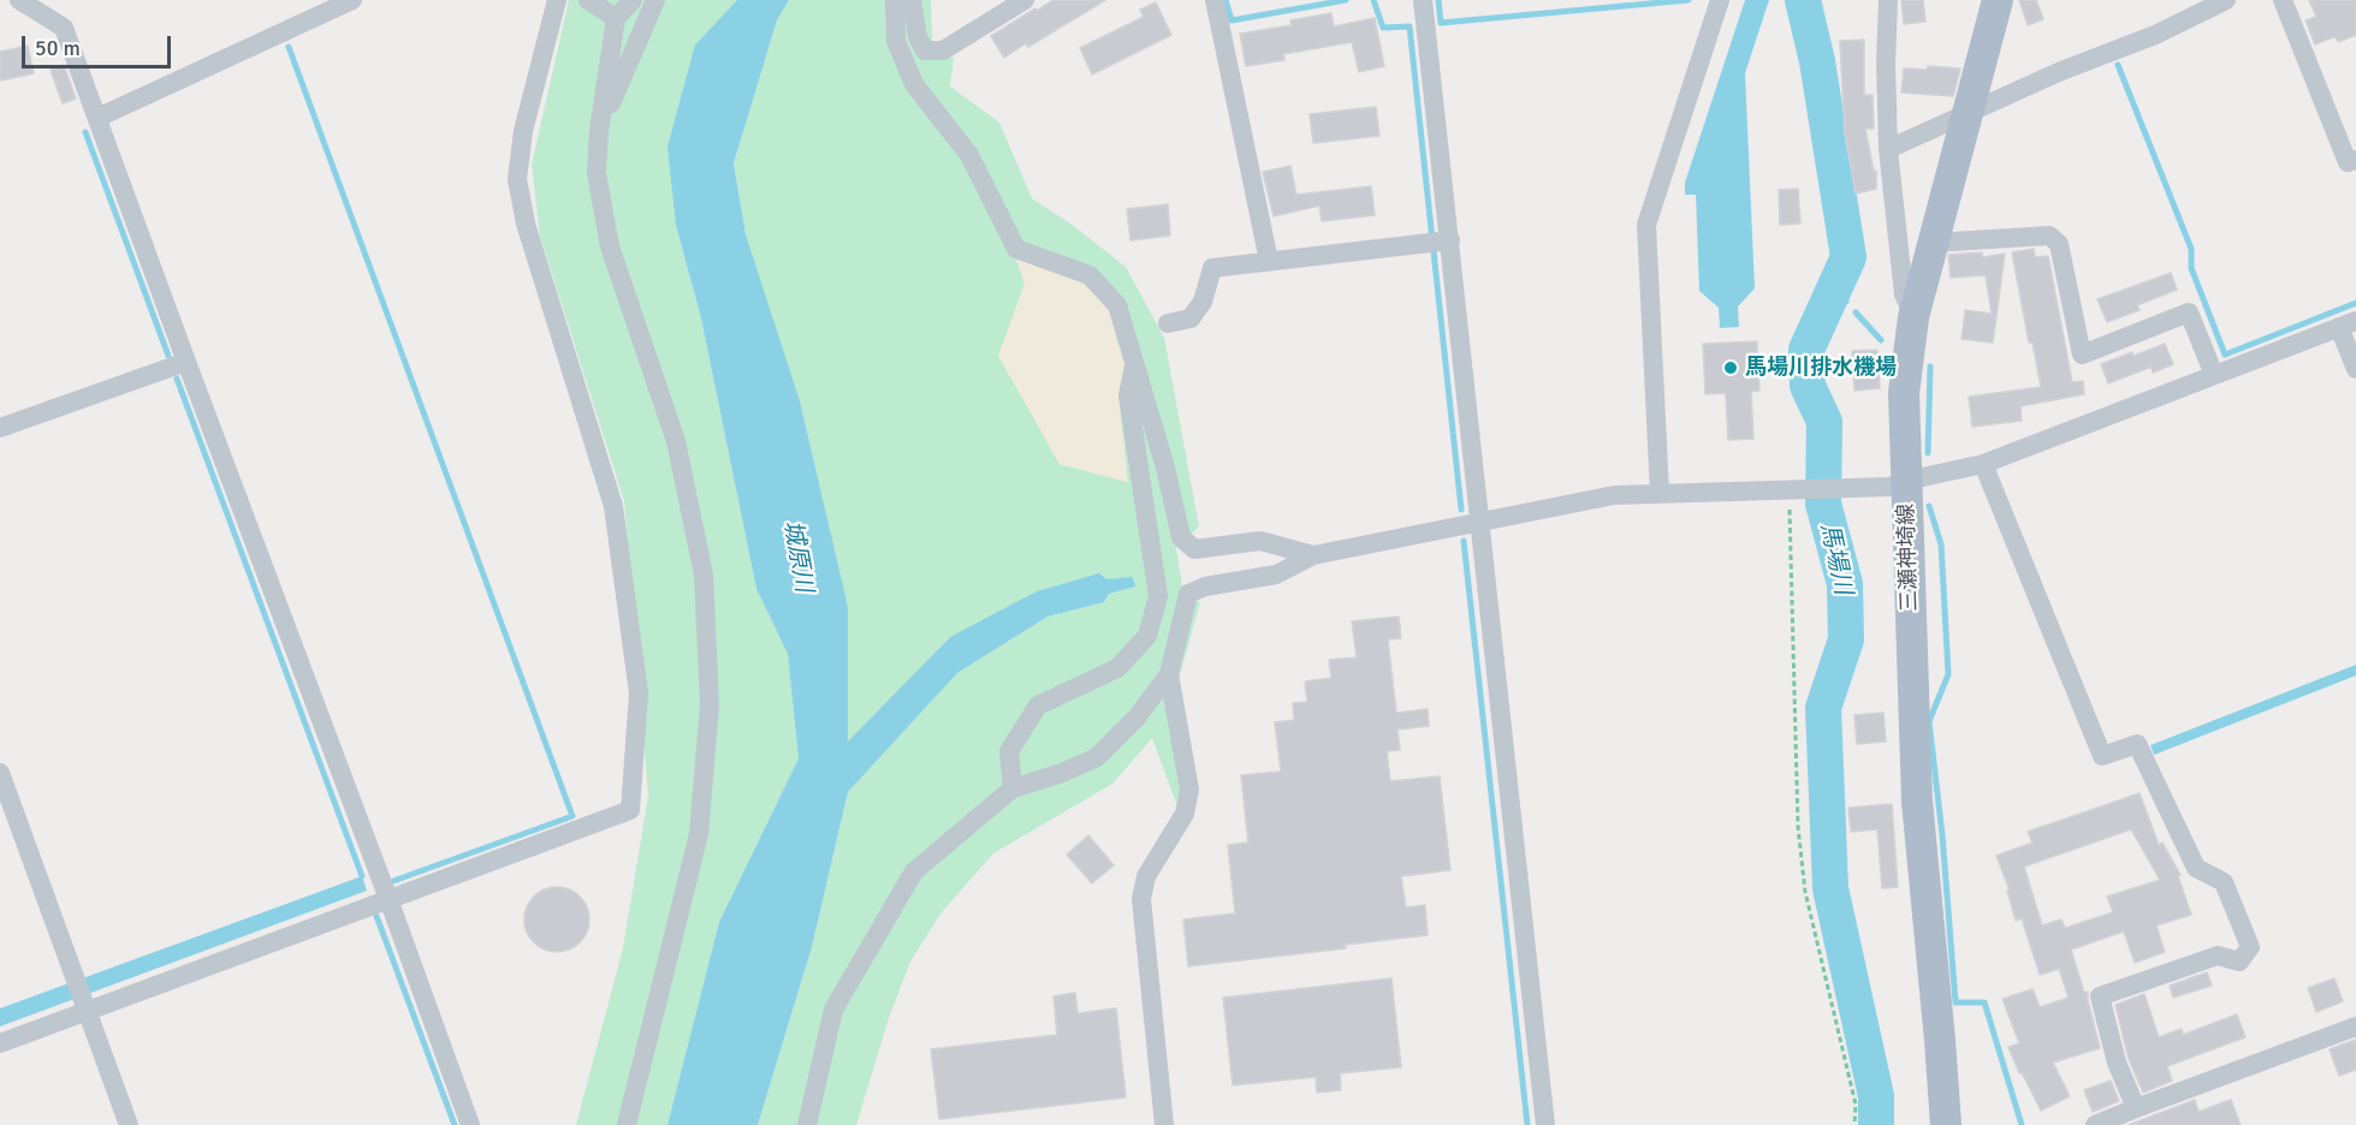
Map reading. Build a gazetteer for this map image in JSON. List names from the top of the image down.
{
  "streets": {
    "main road": ["三瀬神埼線"]
  },
  "water": ["城原川", "馬場川"],
  "places": ["馬場川排水機場"],
  "scale_bar": "50 m"
}
